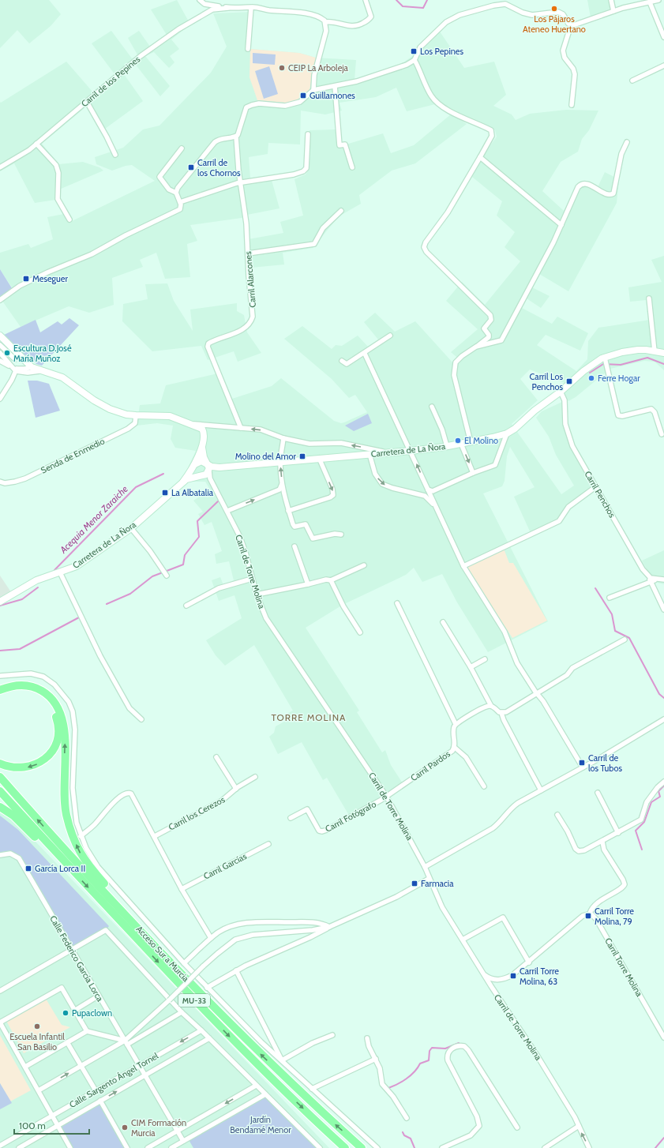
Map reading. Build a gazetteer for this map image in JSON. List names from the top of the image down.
{
  "streets": {
    "highway": ["Acceso Sur a Murcia", "MU-33"],
    "main road": ["Carretera de La Ñora"],
    "street": [
      "Carril de los Pepines",
      "Carril Alarcones",
      "Senda de Enmedio",
      "Carril Penchos",
      "Carril de Torre Molina",
      "Carril Pardos",
      "Carril los Cerezos",
      "Carril Fotógrafo",
      "Carril Garcías",
      "Calle Federico García Lorca",
      "Carril Torre Molina",
      "Calle Sargento Ángel Tornel"
    ]
  },
  "crossings": [
    ["Carretera de La Ñora", "Carril Penchos"],
    ["Carretera de La Ñora", "Carril de Torre Molina"],
    ["Carril de Torre Molina", "Carril Pardos"],
    ["Carril de Torre Molina", "Carril Fotógrafo"],
    ["Carril Pardos", "Carril Fotógrafo"],
    ["Calle Federico García Lorca", "Calle Sargento Ángel Tornel"]
  ],
  "districts": ["TORRE MOLINA"],
  "water": ["Acequia Menor Zaraiche"],
  "parks": ["Jardín Bendamé Menor"],
  "places": {
    "other": [
      "Los Pájaros Ateneo Huertano",
      "CEIP La Arboleja",
      "Escultura D.José María Muñoz",
      "Ferre Hogar",
      "El Molino",
      "Pupaclown",
      "Escuela Infantil San Basilio",
      "CIM Formación Murcia"
    ],
    "transit": [
      "Los Pepines",
      "Guillamones",
      "Carril de los Chornos",
      "Meseguer",
      "Carril Los Penchos",
      "Molino del Amor",
      "La Albatalia",
      "Carril de los Tubos",
      "García Lorca II",
      "Farmacia",
      "Carril Torre Molina, 79",
      "Carril Torre Molina, 63"
    ]
  },
  "scale_bar": "100 m"
}
